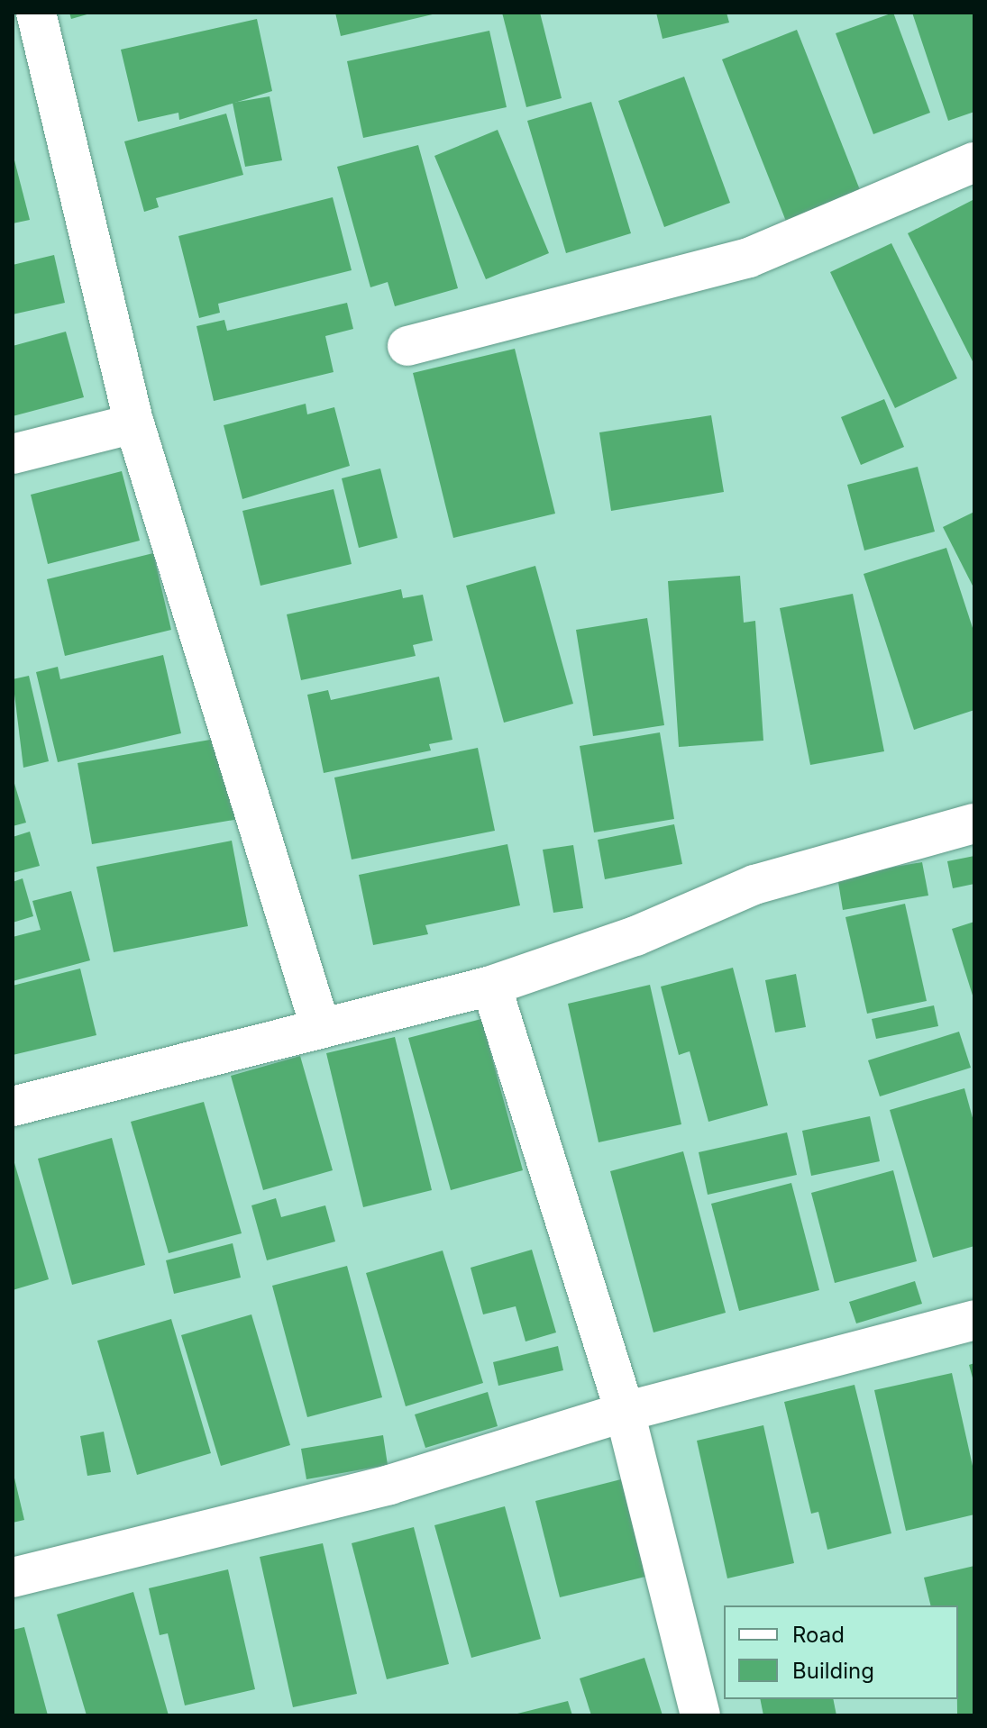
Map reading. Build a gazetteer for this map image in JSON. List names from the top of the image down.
{
  "legend": ["Road", "Building"]
}
